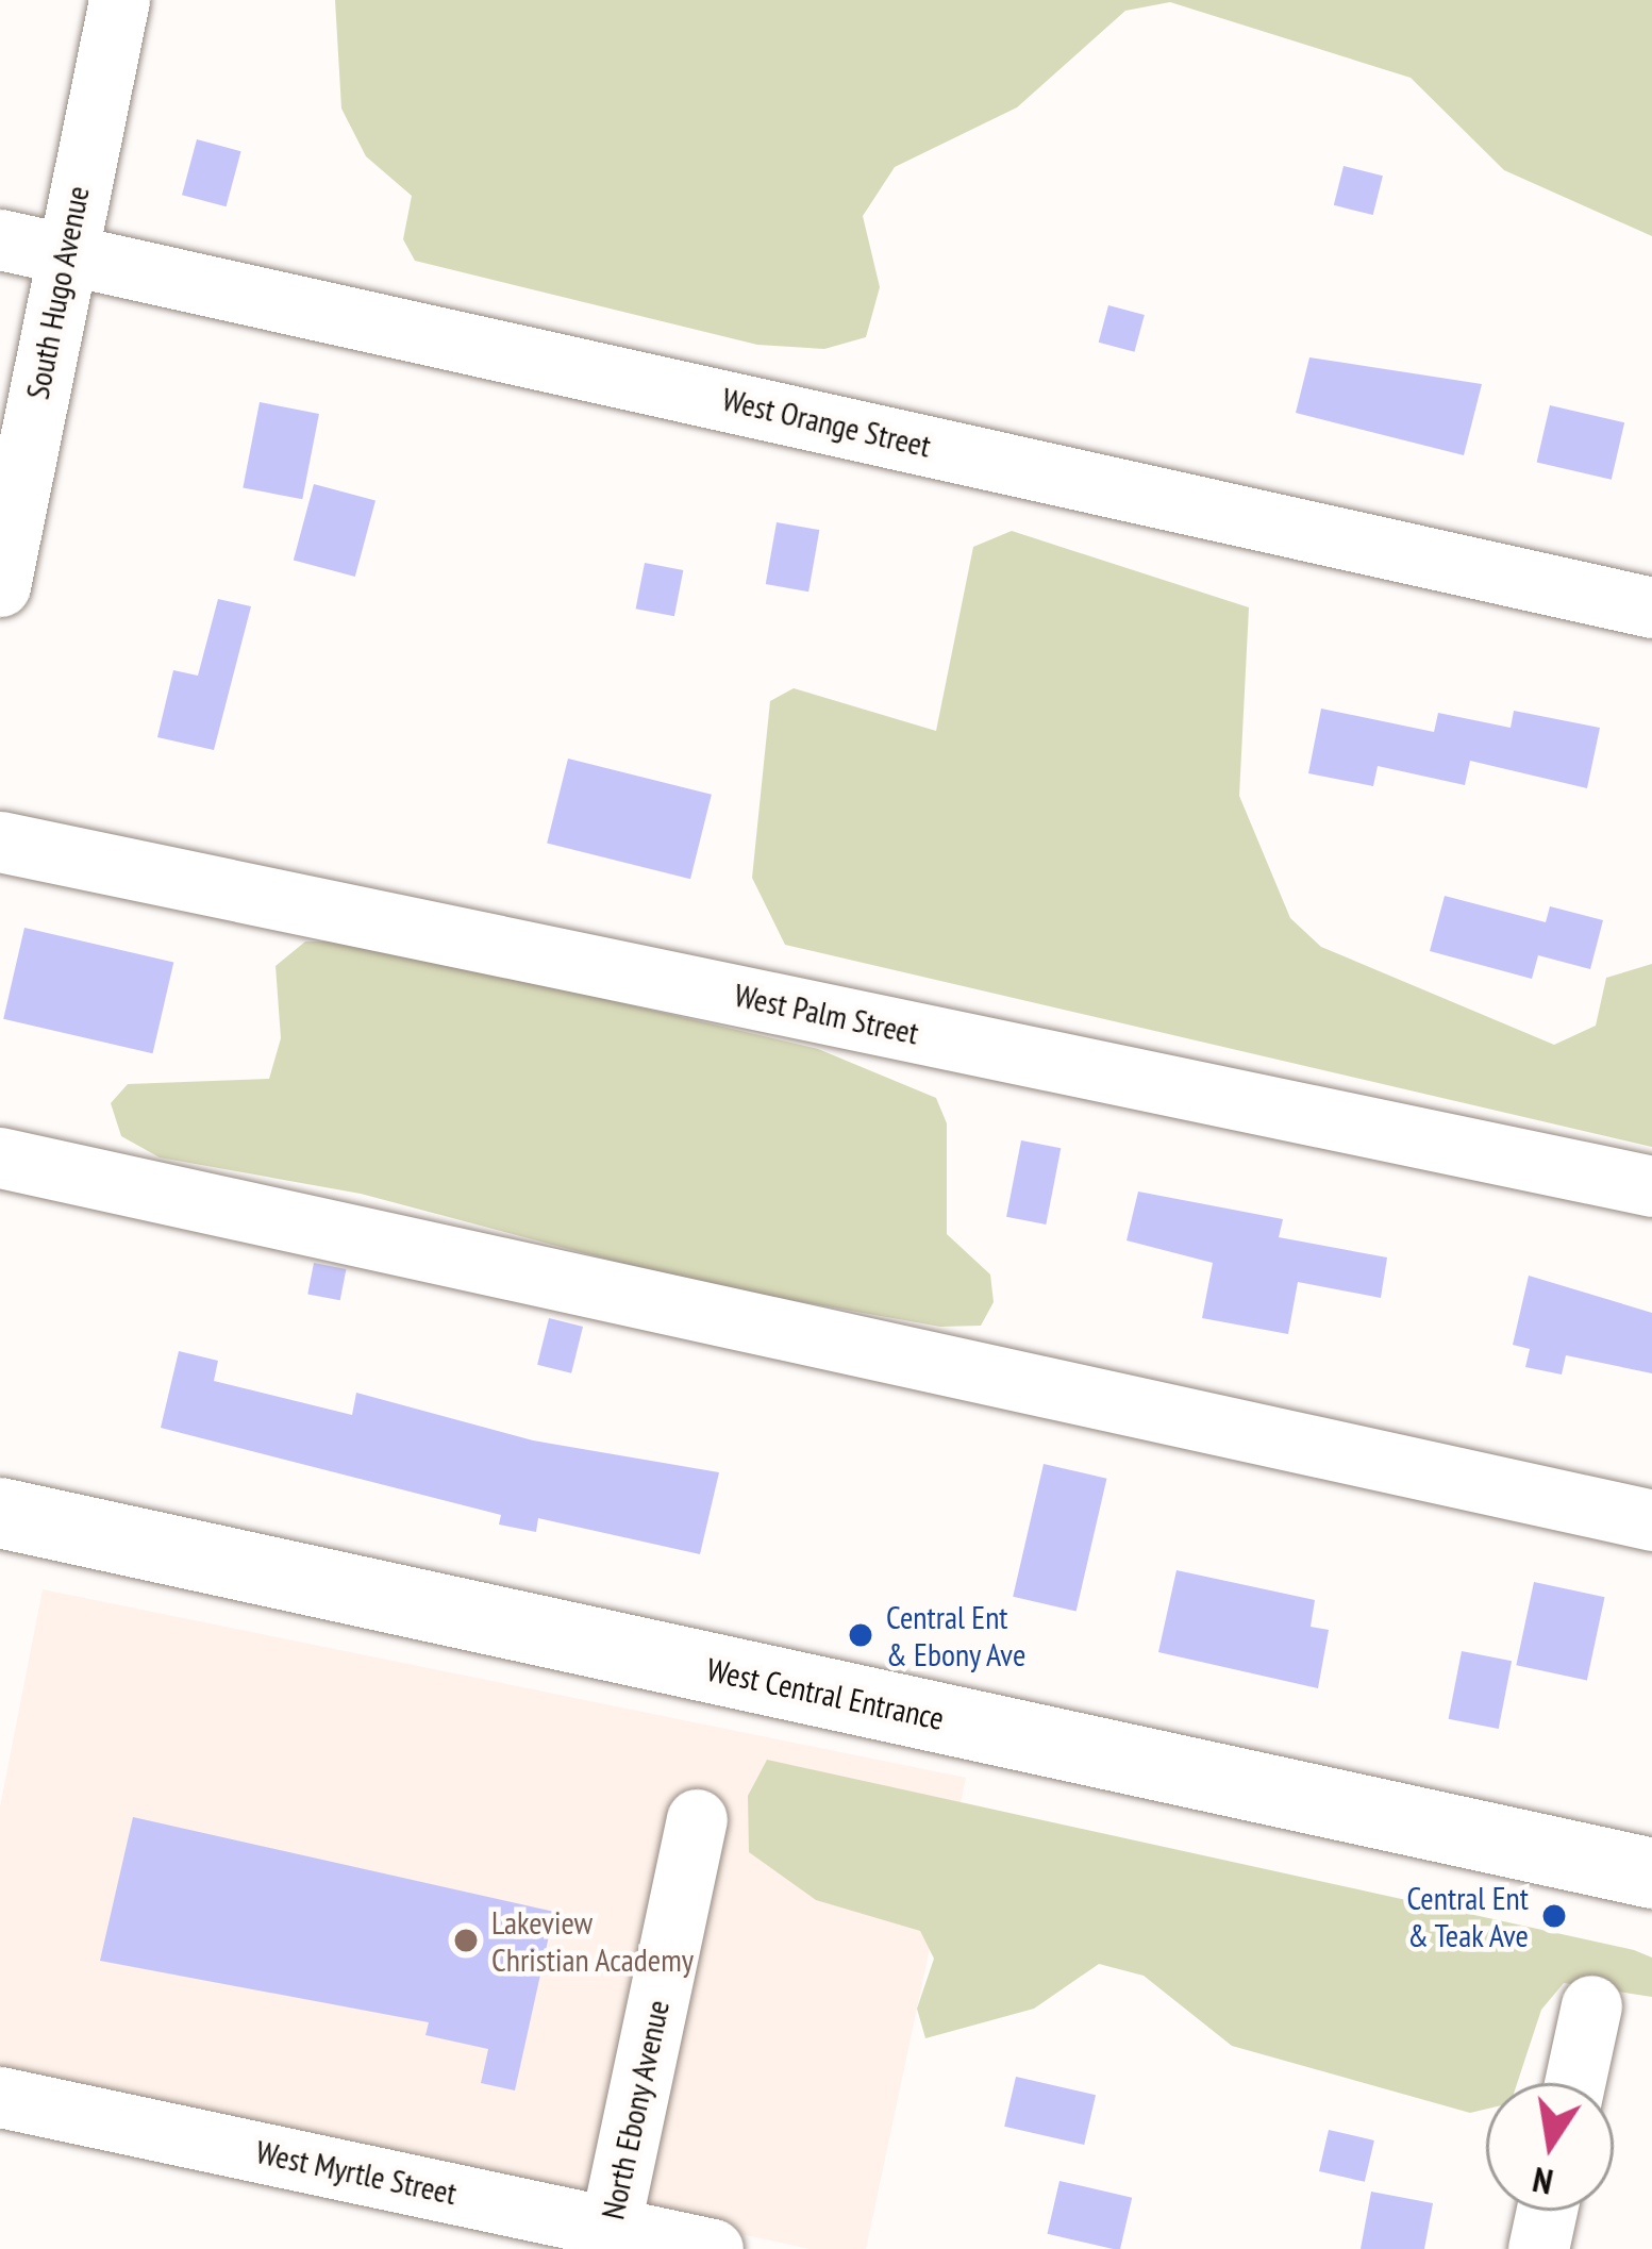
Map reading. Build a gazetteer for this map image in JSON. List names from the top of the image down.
{
  "streets": {
    "highway": ["West Central Entrance"],
    "street": [
      "South Hugo Avenue",
      "West Orange Street",
      "West Palm Street",
      "North Ebony Avenue",
      "West Myrtle Street"
    ]
  },
  "crossings": [
    ["South Hugo Avenue", "West Orange Street"],
    ["North Ebony Avenue", "West Myrtle Street"]
  ],
  "places": ["Central Ent & Ebony Ave", "Central Ent & Teak Ave", "Lakeview Christian Academy"],
  "north": "bottom"
}
